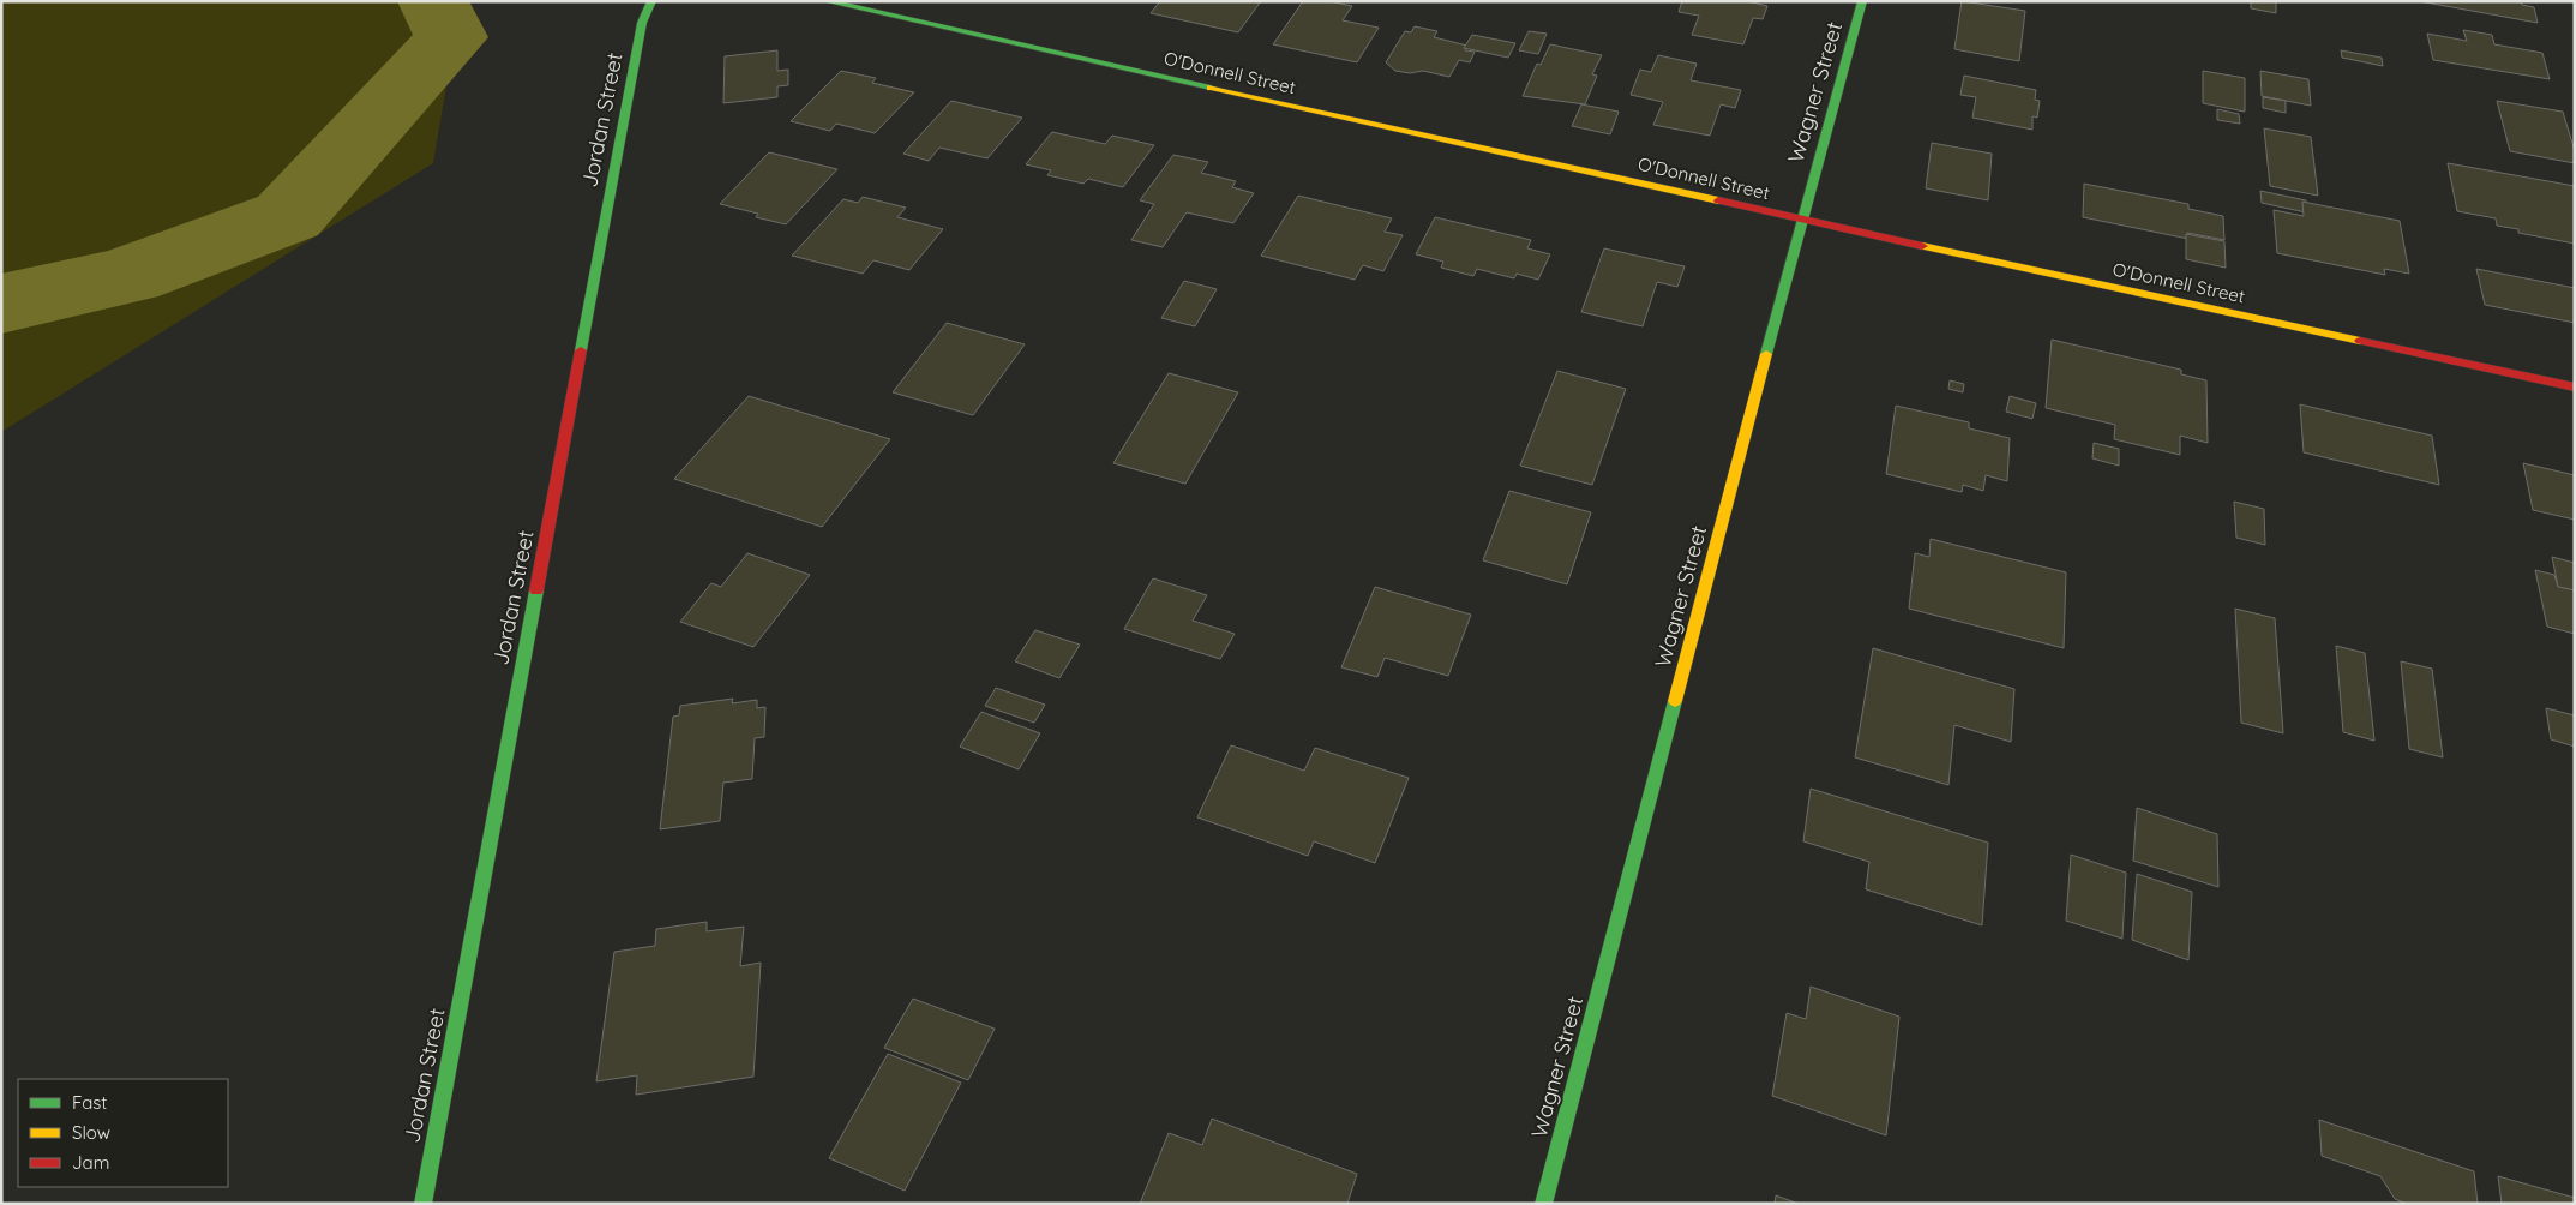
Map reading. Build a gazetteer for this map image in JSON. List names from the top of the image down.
{
  "streets": {
    "street": ["O'Donnell Street", "Wagner Street", "Jordan Street"]
  },
  "crossings": [
    ["O'Donnell Street", "Wagner Street"]
  ],
  "legend": ["Fast", "Slow", "Jam"]
}
